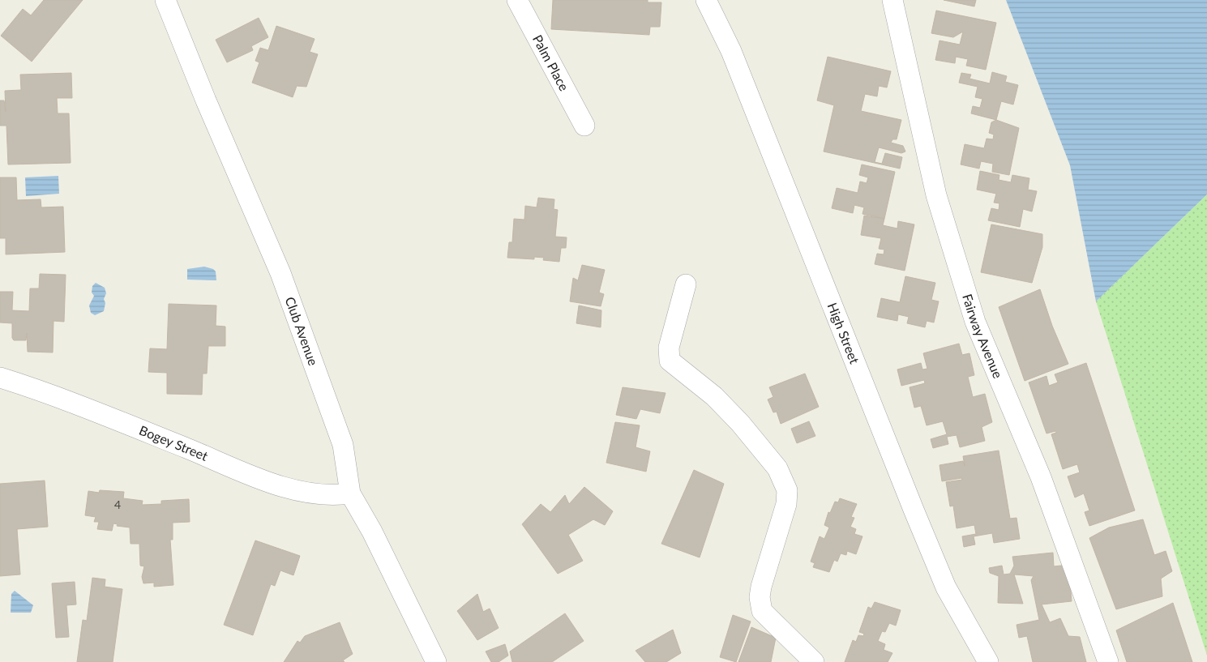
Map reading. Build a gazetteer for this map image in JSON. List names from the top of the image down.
{
  "streets": {
    "street": [
      "Palm Place",
      "Club Avenue",
      "High Street",
      "Fairway Avenue",
      "Bogey Street"
    ]
  },
  "crossings": [
    ["Club Avenue", "Bogey Street"]
  ],
  "house_numbers": ["4"]
}
